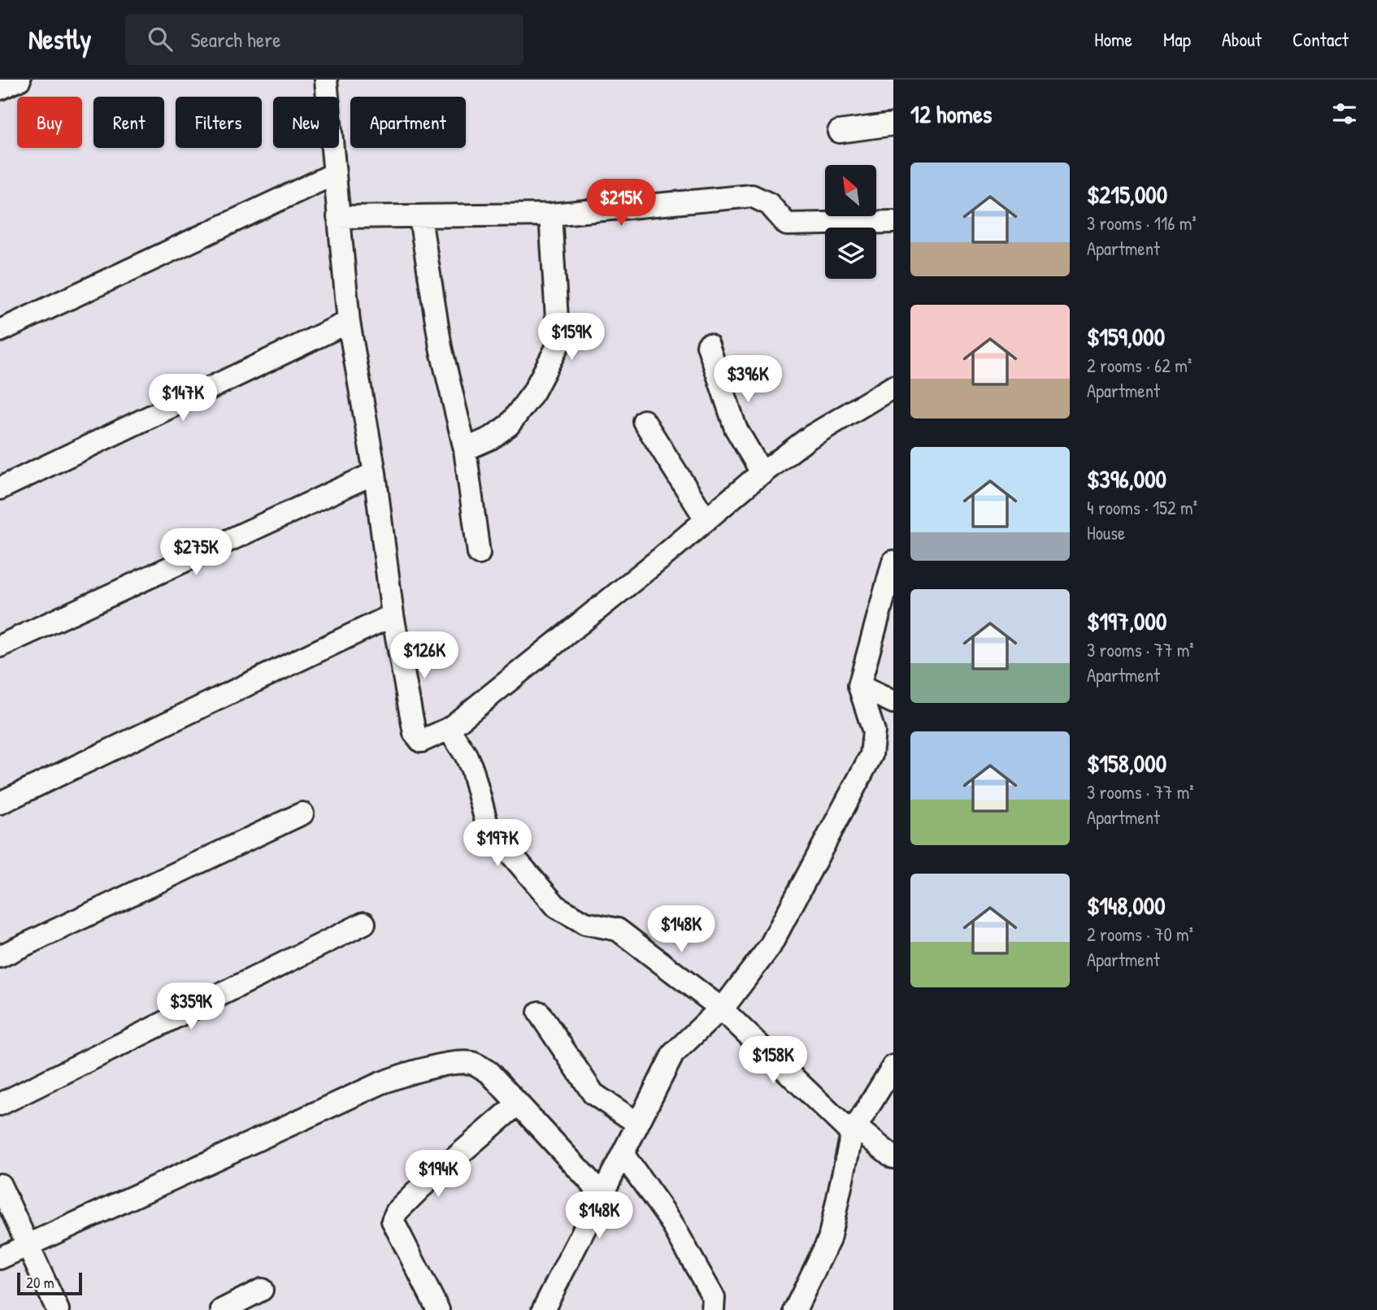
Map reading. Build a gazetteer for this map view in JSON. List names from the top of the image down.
{
  "scale_bar": "20 m",
  "north": "top left",
  "page": {
    "header": "Nestly",
    "search": "Search here",
    "nav": [
      "Home",
      "Map",
      "About",
      "Contact"
    ],
    "heading": "12 homes",
    "chip": [
      "Buy",
      "Rent",
      "Filters",
      "New",
      "Apartment"
    ],
    "list": [
      {
        "name": "$215,000",
        "note": "3 rooms · 116 m² · Apartment"
      },
      {
        "name": "$159,000",
        "note": "2 rooms · 62 m² · Apartment"
      },
      {
        "name": "$396,000",
        "note": "4 rooms · 152 m² · House"
      },
      {
        "name": "$197,000",
        "note": "3 rooms · 77 m² · Apartment"
      },
      {
        "name": "$158,000",
        "note": "3 rooms · 77 m² · Apartment"
      },
      {
        "name": "$148,000",
        "note": "2 rooms · 70 m² · Apartment"
      }
    ],
    "price": [
      "$215K",
      "$159K",
      "$396K",
      "$147K",
      "$275K",
      "$126K",
      "$197K",
      "$148K",
      "$359K",
      "$158K",
      "$194K",
      "$148K"
    ],
    "scale": "20 m"
  }
}
